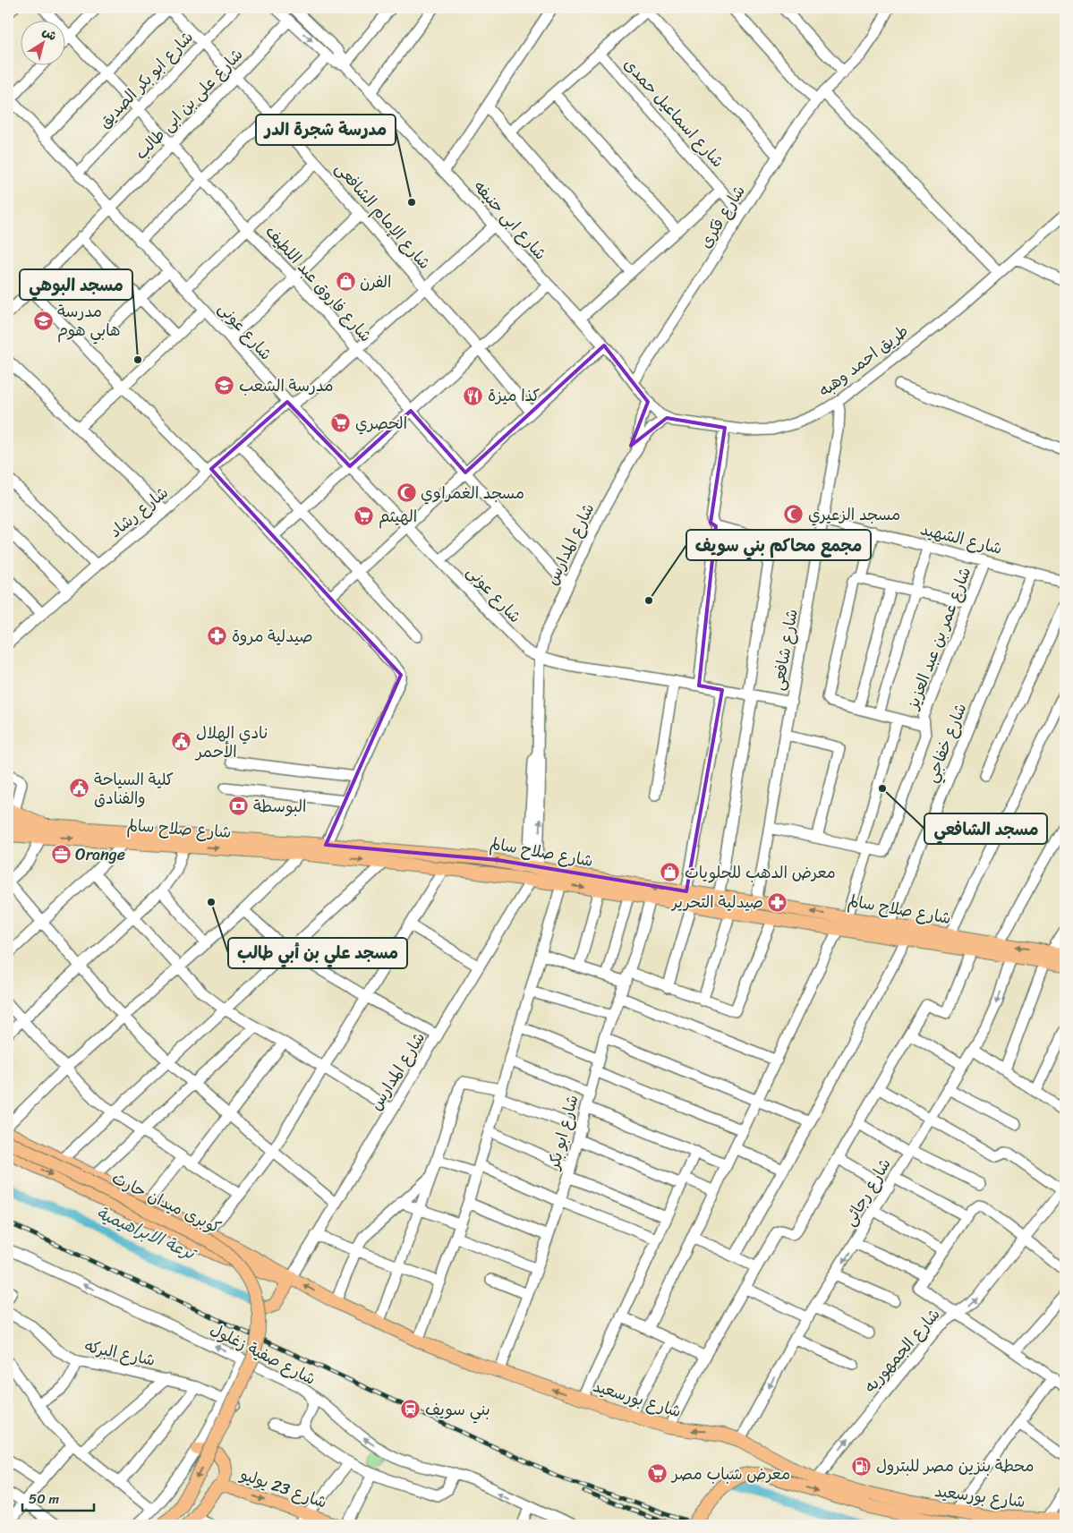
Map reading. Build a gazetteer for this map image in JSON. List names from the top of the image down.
{
  "streets": {
    "main road": [
      "شارع صلاح سالم",
      "كوبرى ميدان حارث",
      "شارع بورسعيد",
      "شارع 23 يوليو"
    ],
    "street": [
      "شارع ابو بكر الصديق",
      "شارع على بن ابى طالب",
      "شارع اسماعيل حمدى",
      "شارع الإمام الشافعى",
      "شارع فكرى",
      "شارع ابى حنيفه",
      "شارع فاروق عبد اللطيف",
      "شارع عونى",
      "طريق احمد وهبه",
      "شارع رشاد",
      "شارع الشهيد",
      "شارع المدارس",
      "شارع عمر بن عبد العزيز",
      "شارع شافعى",
      "شارع خفاجي",
      "شارع ابو بكر",
      "شارع رجائى",
      "شارع الجمهوريه",
      "شارع البركه",
      "شارع صفية زغلول"
    ]
  },
  "crossings": [
    ["شارع ابو بكر الصديق", "شارع الإمام الشافعى"],
    ["شارع ابو بكر الصديق", "شارع فاروق عبد اللطيف"],
    ["شارع ابو بكر الصديق", "شارع عونى"],
    ["شارع على بن ابى طالب", "شارع الإمام الشافعى"],
    ["شارع على بن ابى طالب", "شارع فاروق عبد اللطيف"],
    ["شارع على بن ابى طالب", "شارع عونى"],
    ["شارع اسماعيل حمدى", "شارع فكرى"],
    ["شارع الإمام الشافعى", "شارع رشاد"],
    ["شارع فكرى", "شارع ابى حنيفه"],
    ["شارع ابى حنيفه", "طريق احمد وهبه"],
    ["شارع ابى حنيفه", "شارع رشاد"],
    ["شارع ابى حنيفه", "شارع المدارس"],
    ["شارع فاروق عبد اللطيف", "شارع رشاد"],
    ["شارع فاروق عبد اللطيف", "شارع المدارس"],
    ["شارع عونى", "شارع رشاد"],
    ["شارع عونى", "شارع المدارس"],
    ["طريق احمد وهبه", "شارع المدارس"],
    ["طريق احمد وهبه", "شارع شافعى"],
    ["شارع الشهيد", "شارع عمر بن عبد العزيز"],
    ["شارع الشهيد", "شارع شافعى"],
    ["شارع الشهيد", "شارع خفاجي"],
    ["شارع المدارس", "شارع صلاح سالم"],
    ["شارع المدارس", "شارع بورسعيد"],
    ["شارع شافعى", "شارع صلاح سالم"],
    ["شارع خفاجي", "شارع صلاح سالم"],
    ["شارع صلاح سالم", "شارع ابو بكر"],
    ["شارع صلاح سالم", "شارع رجائى"],
    ["شارع ابو بكر", "شارع بورسعيد"],
    ["شارع رجائى", "شارع بورسعيد"],
    ["شارع الجمهوريه", "شارع بورسعيد"]
  ],
  "one_way": ["شارع صفية زغلول", "شارع 23 يوليو"],
  "water": ["ترعة الابراهيمية"],
  "places": {
    "other": [
      "مدرسة شجرة الدر",
      "مسجد البوهي",
      "مجمع محاكم بني سويف",
      "مسجد الشافعي",
      "مسجد علي بن أبي طالب"
    ],
    "shop": ["الفرن", "معرض الدهب للحلويات"],
    "school or university": ["مدرسة هابي هوم", "مدرسة الشعب"],
    "restaurant": ["كذا ميزة"],
    "supermarket": ["الحصري", "الهيثم", "معرض شباب مصر"],
    "mosque": ["مسجد الغمراوي", "مسجد الزعيري"],
    "pharmacy": ["صيدلية مروة", "صيدلية التحرير"],
    "public building": ["نادي الهلال الأحمر", "كلية السياحة والفنادق"],
    "bank": ["البوسطة"],
    "office": ["Orange"],
    "station": ["بني سويف"],
    "fuel station": ["محطة بنزين مصر للبترول"]
  },
  "scale_bar": "50 m",
  "north": "top right"
}
